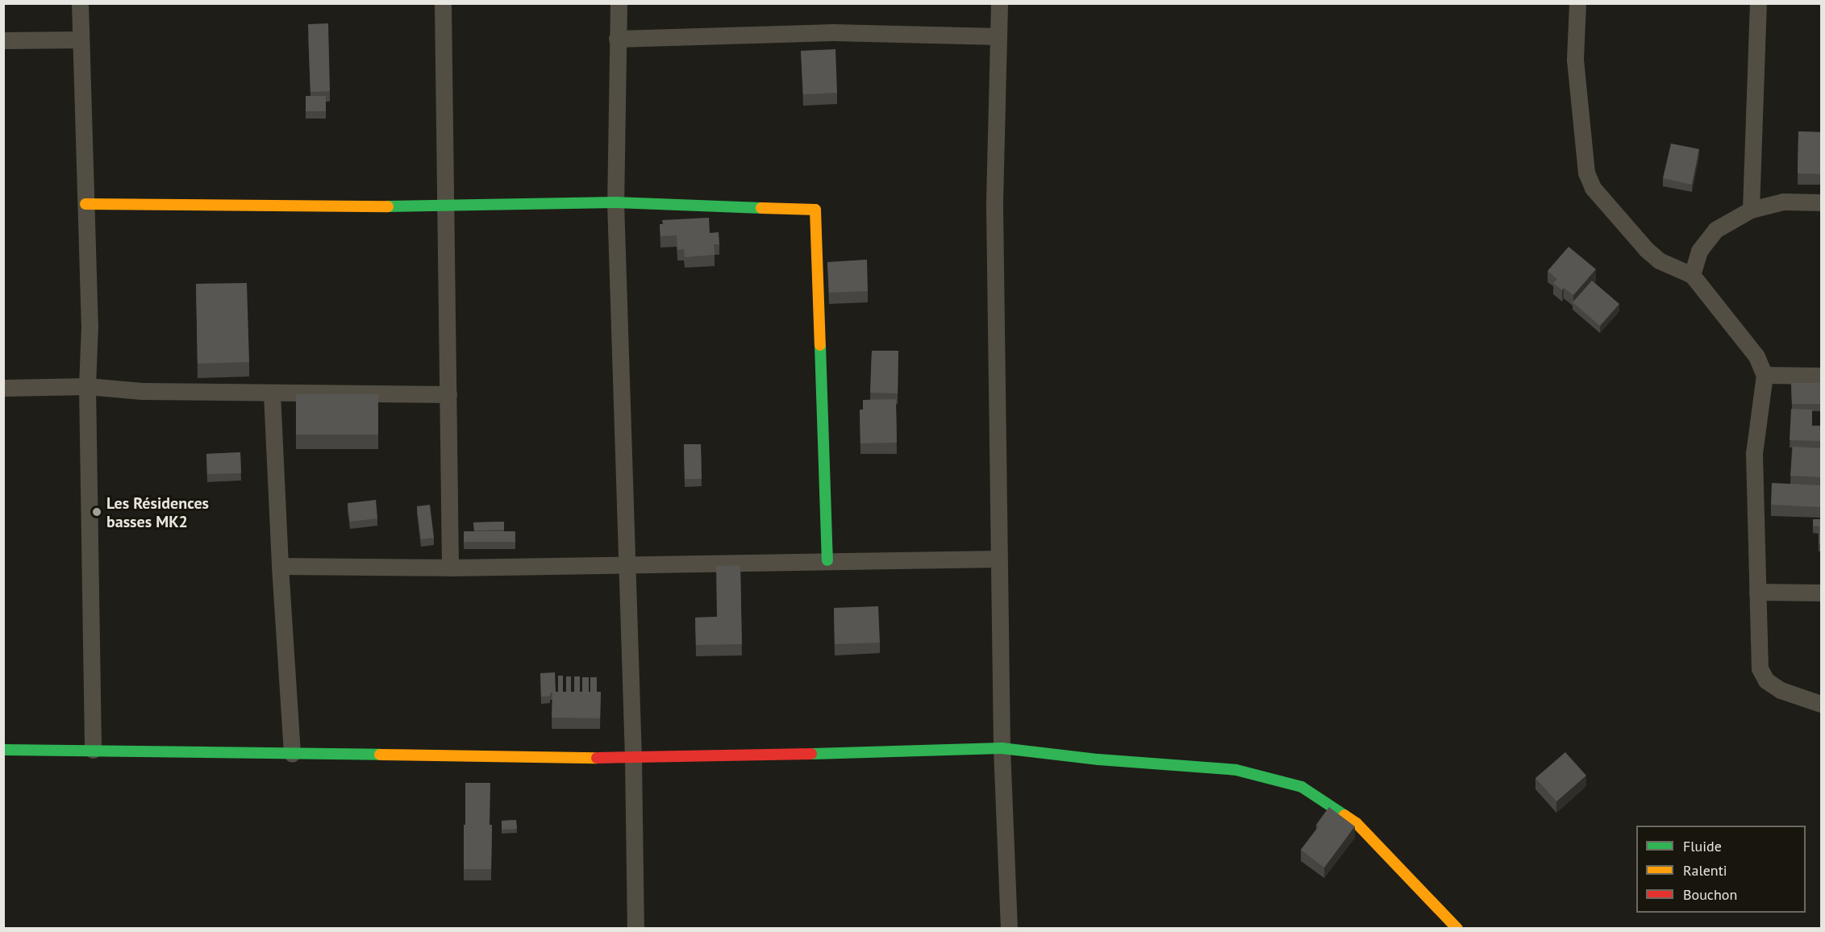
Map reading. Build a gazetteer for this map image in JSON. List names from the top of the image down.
{
  "places": ["Les Résidences basses MK2"],
  "legend": ["Fluide", "Ralenti", "Bouchon"]
}
